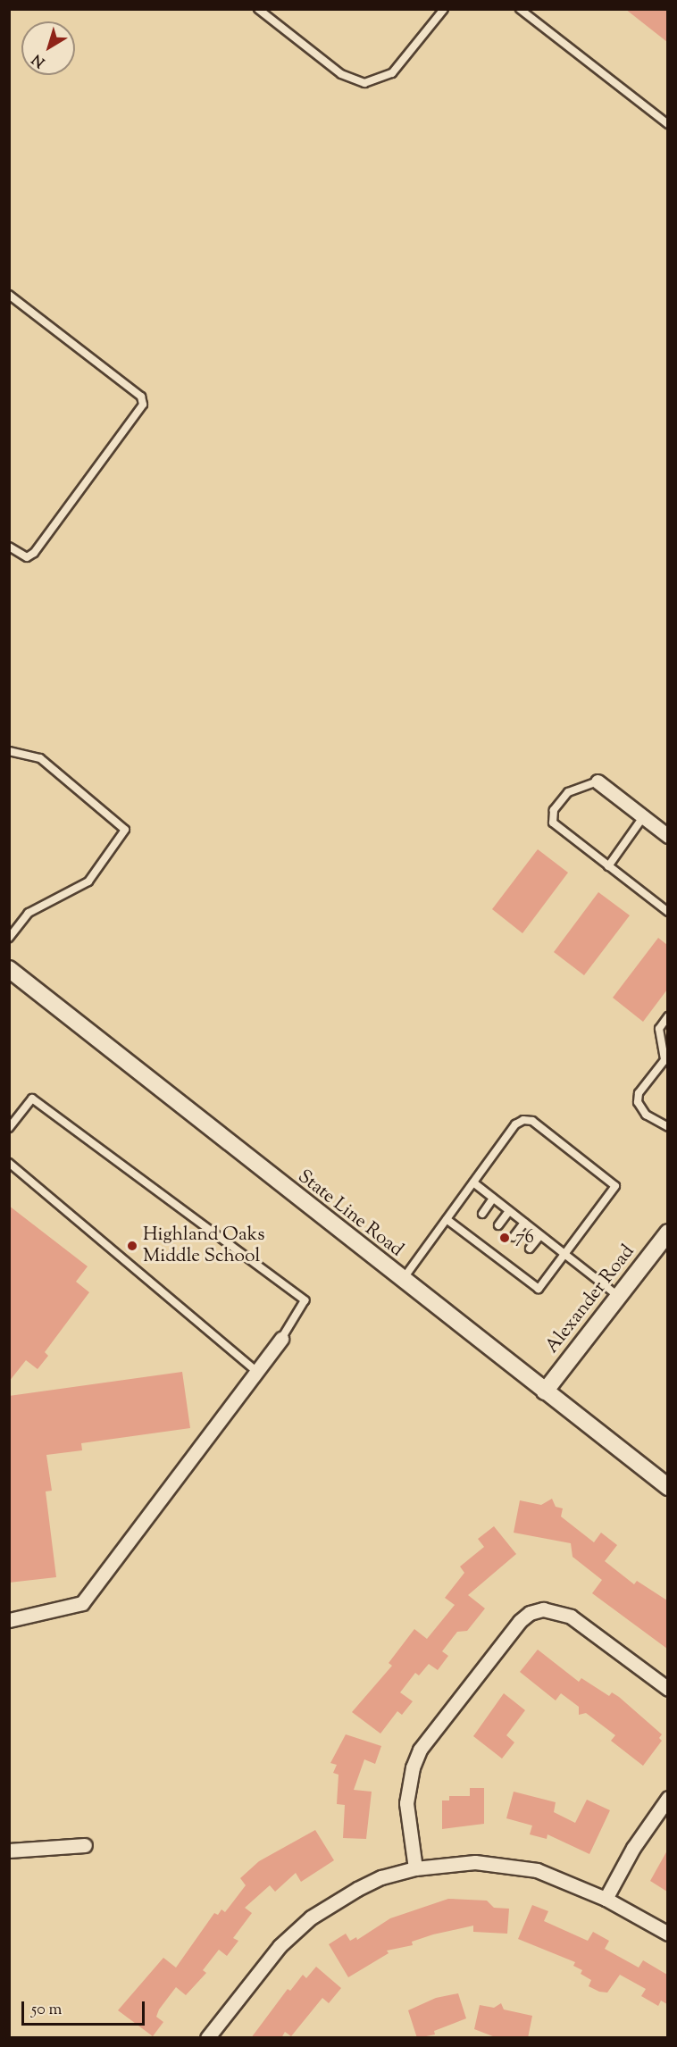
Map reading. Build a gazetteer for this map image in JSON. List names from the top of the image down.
{
  "streets": {
    "street": ["State Line Road", "Alexander Road"]
  },
  "crossings": [
    ["State Line Road", "Alexander Road"]
  ],
  "places": ["76", "Highland Oaks Middle School"],
  "scale_bar": "50 m",
  "north": "bottom left"
}
